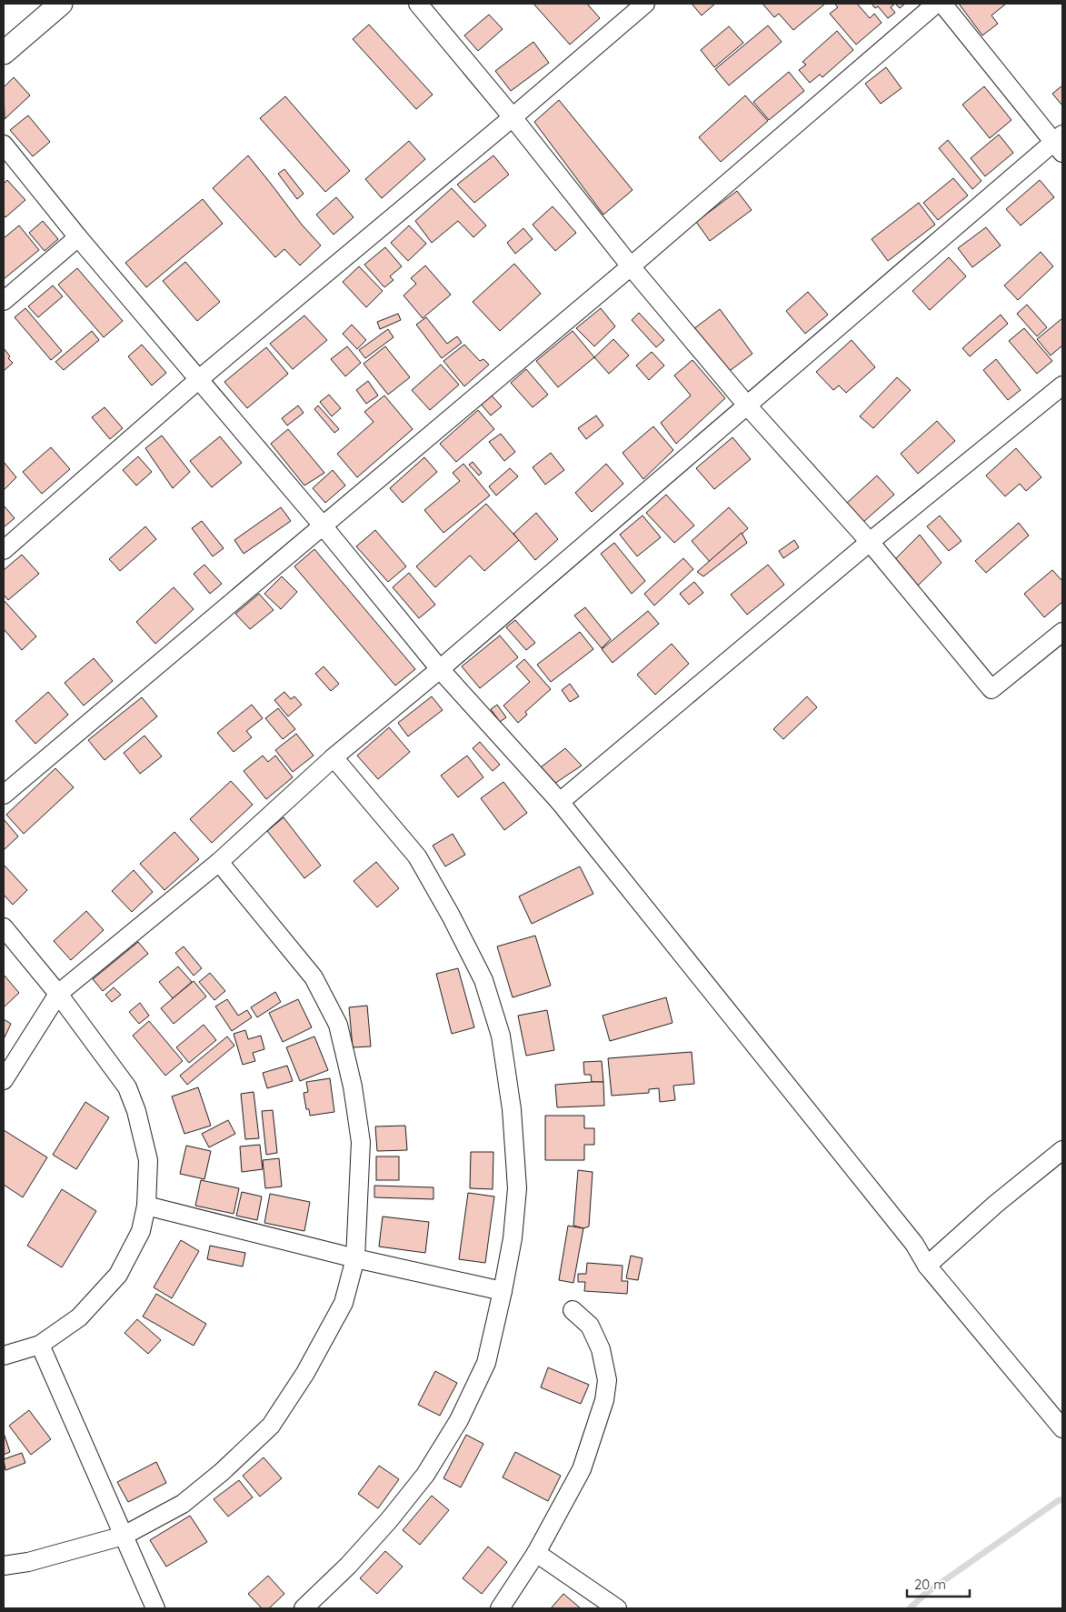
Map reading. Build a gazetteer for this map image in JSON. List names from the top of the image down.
{
  "scale_bar": "20 m"
}
